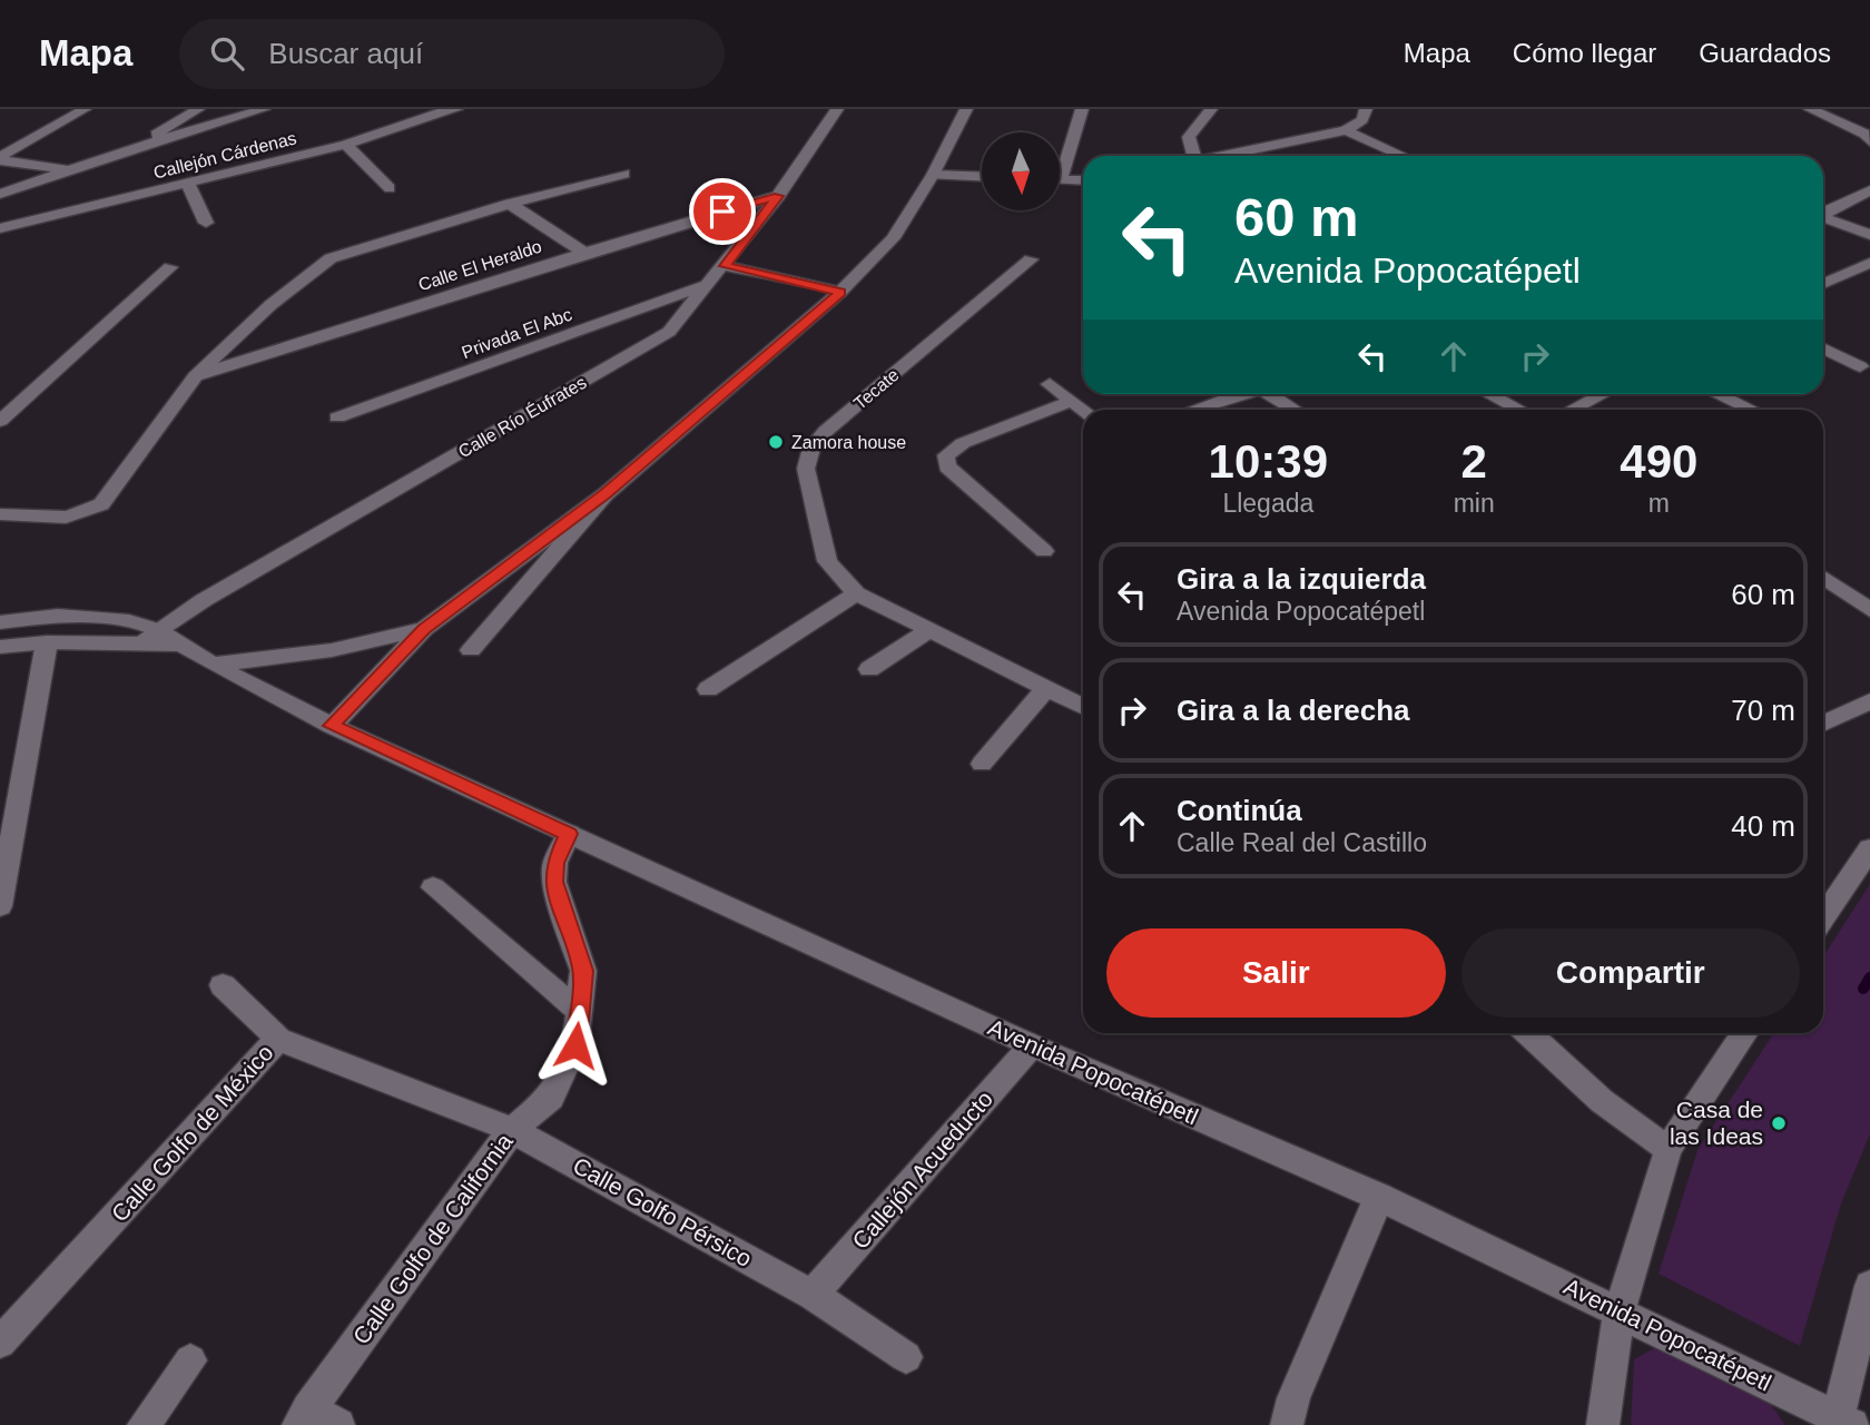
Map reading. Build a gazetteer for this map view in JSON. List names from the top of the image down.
{
  "streets": {
    "street": [
      "Callejón Cárdenas",
      "Calle El Heraldo",
      "Privada El Abc",
      "Tecate",
      "Calle Río Éufrates",
      "Avenida Popocatépetl",
      "Calle Golfo de México",
      "Callejón Acueducto",
      "Calle Golfo Pérsico",
      "Calle Golfo de California"
    ]
  },
  "crossings": [
    ["Calle El Heraldo", "Calle Río Éufrates"],
    ["Privada El Abc", "Calle Río Éufrates"],
    ["Calle Río Éufrates", "Avenida Popocatépetl"],
    ["Avenida Popocatépetl", "Callejón Acueducto"],
    ["Avenida Popocatépetl", "Calle Golfo de California"],
    ["Calle Golfo de México", "Calle Golfo Pérsico"],
    ["Calle Golfo de México", "Calle Golfo de California"],
    ["Callejón Acueducto", "Calle Golfo Pérsico"],
    ["Calle Golfo Pérsico", "Calle Golfo de California"]
  ],
  "places": ["Zamora house", "Casa de las Ideas"],
  "north": "bottom",
  "page": {
    "header": "Mapa",
    "search": "Buscar aquí",
    "nav": ["Mapa", "Cómo llegar", "Guardados"],
    "turn": ["60 m", "Avenida Popocatépetl"],
    "eta": [
      "10:39",
      "Llegada",
      "2",
      "min",
      "490",
      "m"
    ],
    "list": [
      {
        "name": "Gira a la izquierda",
        "note": "Avenida Popocatépetl",
        "value": "60 m"
      },
      {
        "name": "Gira a la derecha",
        "value": "70 m"
      },
      {
        "name": "Continúa",
        "note": "Calle Real del Castillo",
        "value": "40 m"
      }
    ],
    "buttons": ["Salir", "Compartir"]
  }
}
